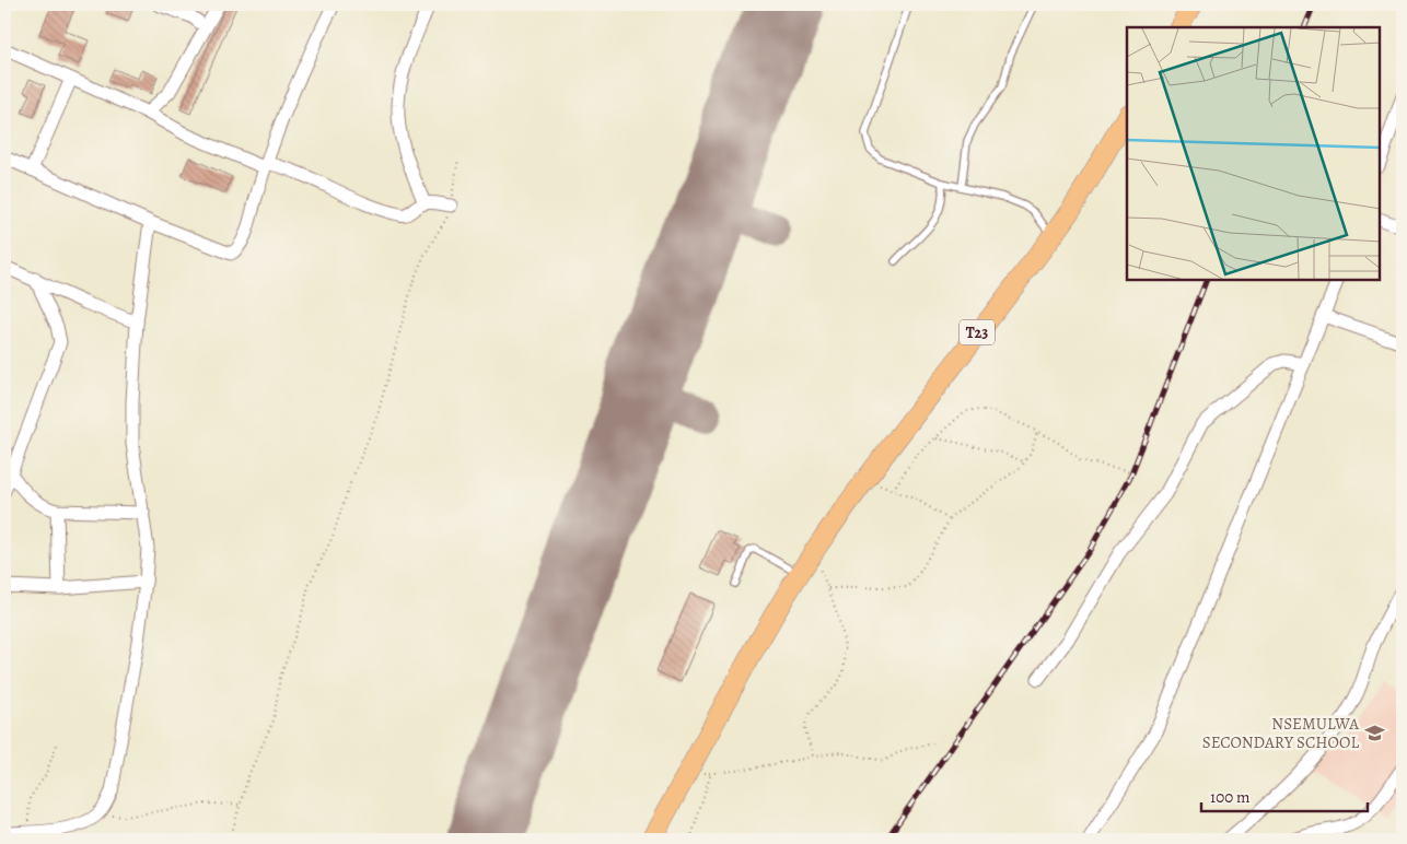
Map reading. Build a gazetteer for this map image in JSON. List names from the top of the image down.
{
  "streets": {
    "main road": ["T23"]
  },
  "places": {
    "school or university": ["NSEMULWA SECONDARY SCHOOL"]
  },
  "scale_bar": "100 m"
}
